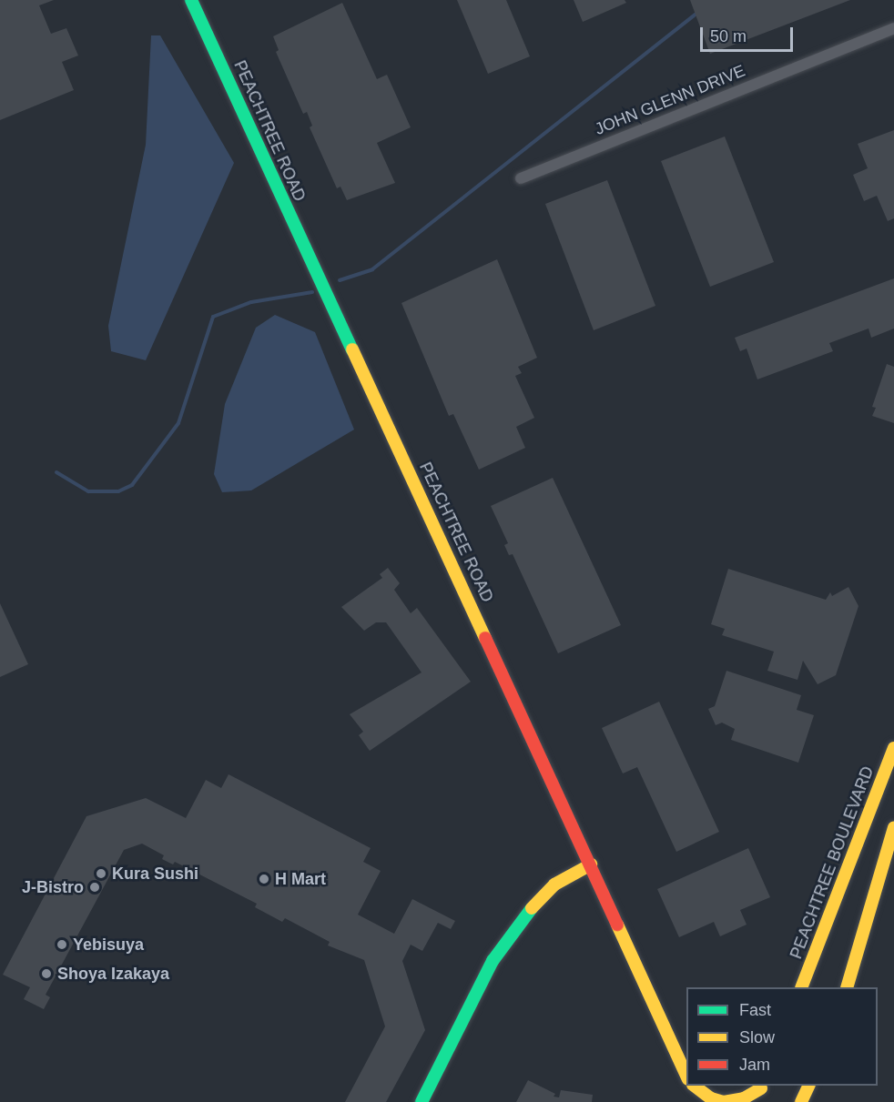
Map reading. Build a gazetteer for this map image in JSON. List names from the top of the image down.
{
  "streets": {
    "main road": ["PEACHTREE ROAD", "PEACHTREE BOULEVARD"],
    "street": ["JOHN GLENN DRIVE"]
  },
  "places": [
    "Kura Sushi",
    "H Mart",
    "J-Bistro",
    "Yebisuya",
    "Shoya Izakaya"
  ],
  "legend": ["Fast", "Slow", "Jam"],
  "scale_bar": "50 m"
}
